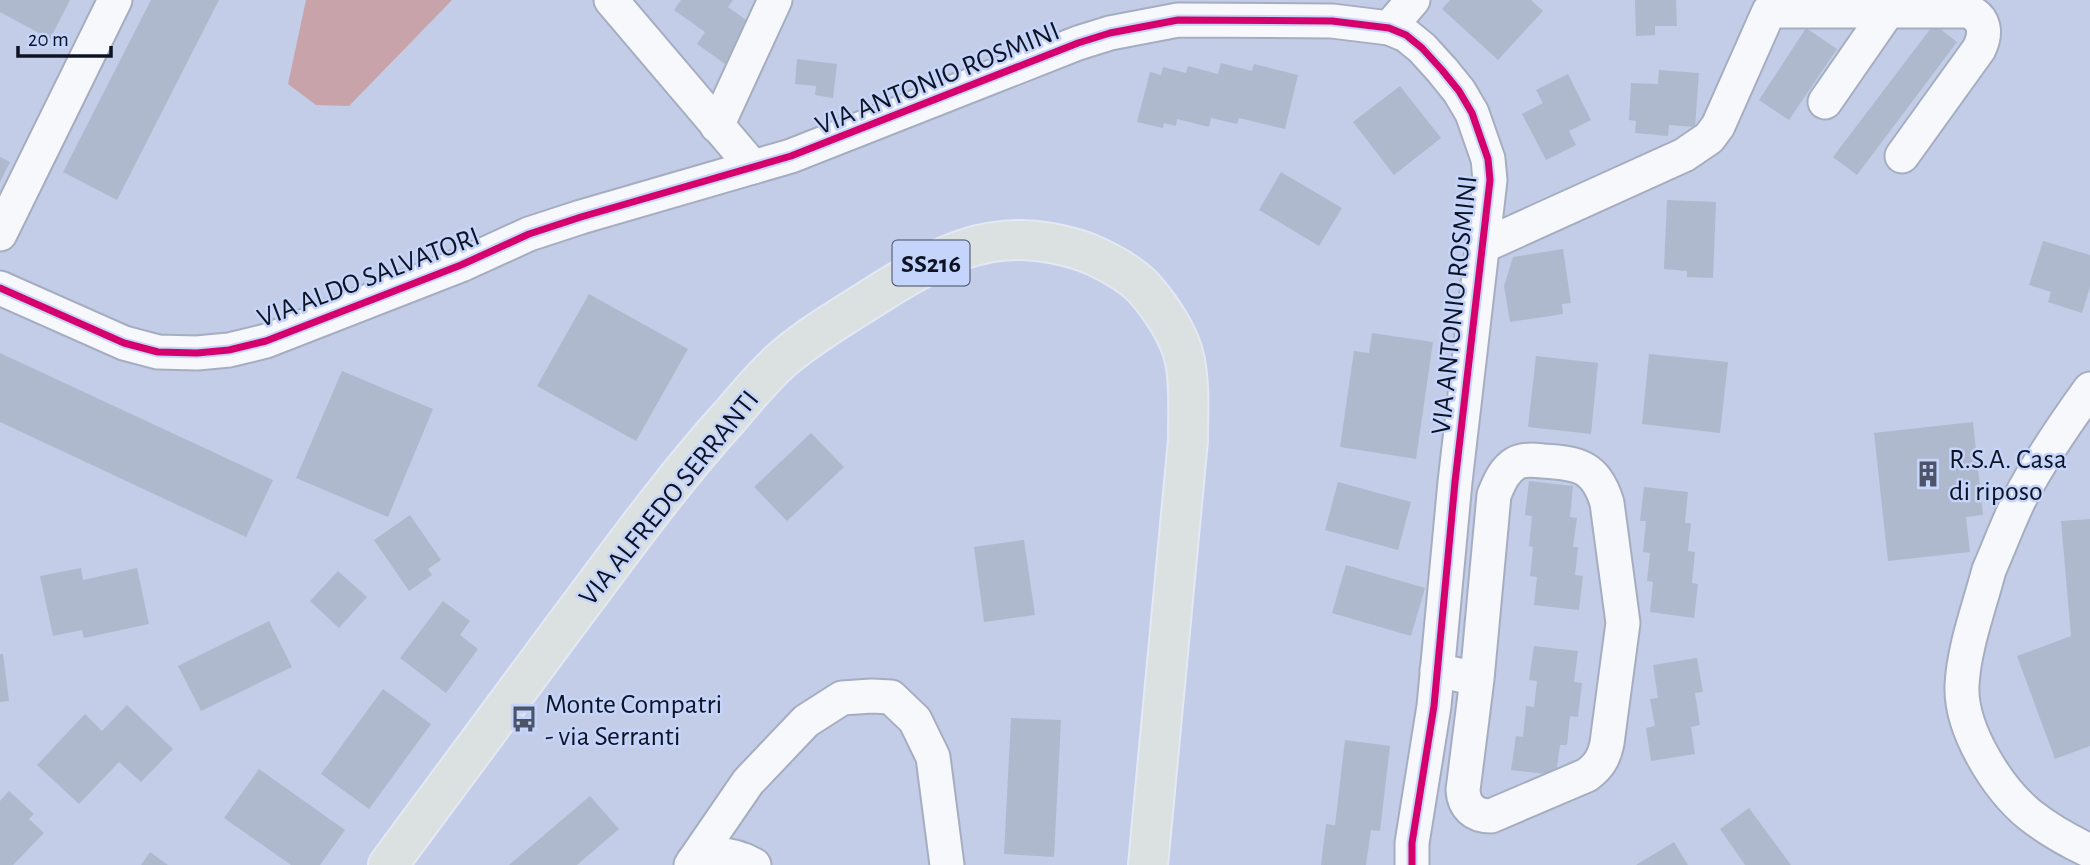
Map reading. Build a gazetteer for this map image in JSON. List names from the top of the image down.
{
  "streets": {
    "main road": ["SS216", "VIA ALFREDO SERRANTI"],
    "street": ["VIA ANTONIO ROSMINI", "VIA ALDO SALVATORI"]
  },
  "crossings": [
    ["VIA ANTONIO ROSMINI", "VIA ALDO SALVATORI"]
  ],
  "places": {
    "building": ["R.S.A. Casa di riposo"],
    "bus stop": ["Monte Compatri - via Serranti"]
  },
  "scale_bar": "20 m"
}
